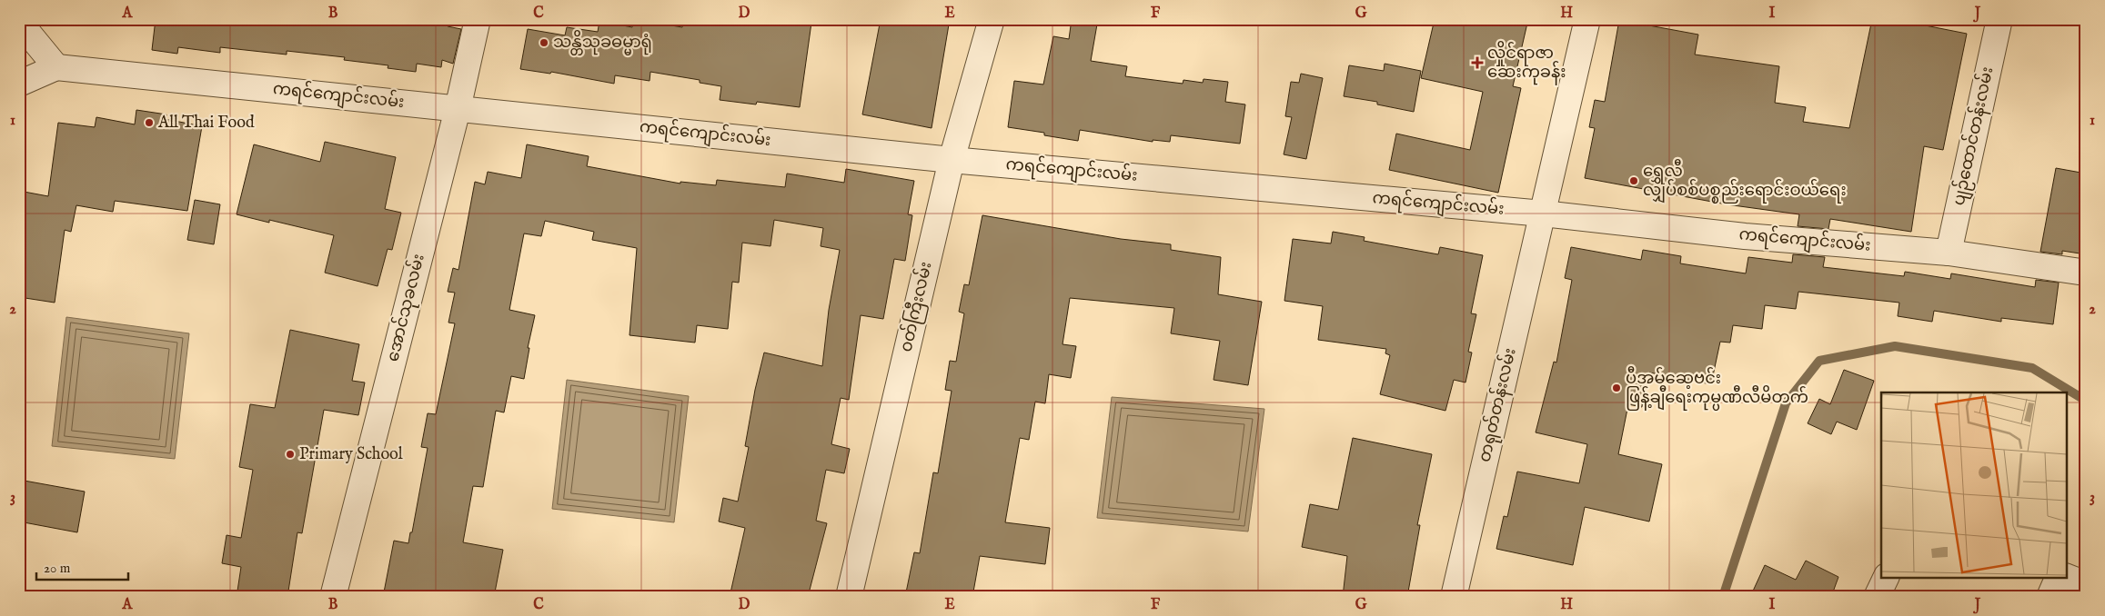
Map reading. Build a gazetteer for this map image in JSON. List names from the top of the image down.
{
  "streets": {
    "street": [
      "ကရင်ကျောင်းလမ်း",
      "ပျဉ်ထောင်တန်းလမ်း",
      "၀တ်ကြီးလမ်း",
      "အောင်သုခလမ်း",
      "တရုတ်တန်းလမ်း"
    ]
  },
  "crossings": [
    ["ကရင်ကျောင်းလမ်း", "ပျဉ်ထောင်တန်းလမ်း"],
    ["ကရင်ကျောင်းလမ်း", "၀တ်ကြီးလမ်း"],
    ["ကရင်ကျောင်းလမ်း", "အောင်သုခလမ်း"],
    ["ကရင်ကျောင်းလမ်း", "တရုတ်တန်းလမ်း"]
  ],
  "places": {
    "other": [
      "သန္တိသုခဓမ္မာရုံ",
      "All Thai Food",
      "ရွှေလီ လျှပ်စစ်ပစ္စည်းရောင်းဝယ်ရေး",
      "ပီအမ်ဆေ့ဗင်း ဖြန့်ချီရေးကုမ္ပဏီလီမိတက်",
      "Primary School"
    ],
    "health": ["လှိုင်ရာဇာ ဆေးကုခန်း"]
  },
  "scale_bar": "20 m",
  "grid": {
    "columns": [
      "A",
      "B",
      "C",
      "D",
      "E",
      "F",
      "G",
      "H",
      "I",
      "J"
    ],
    "rows": ["1", "2", "3"]
  }
}
